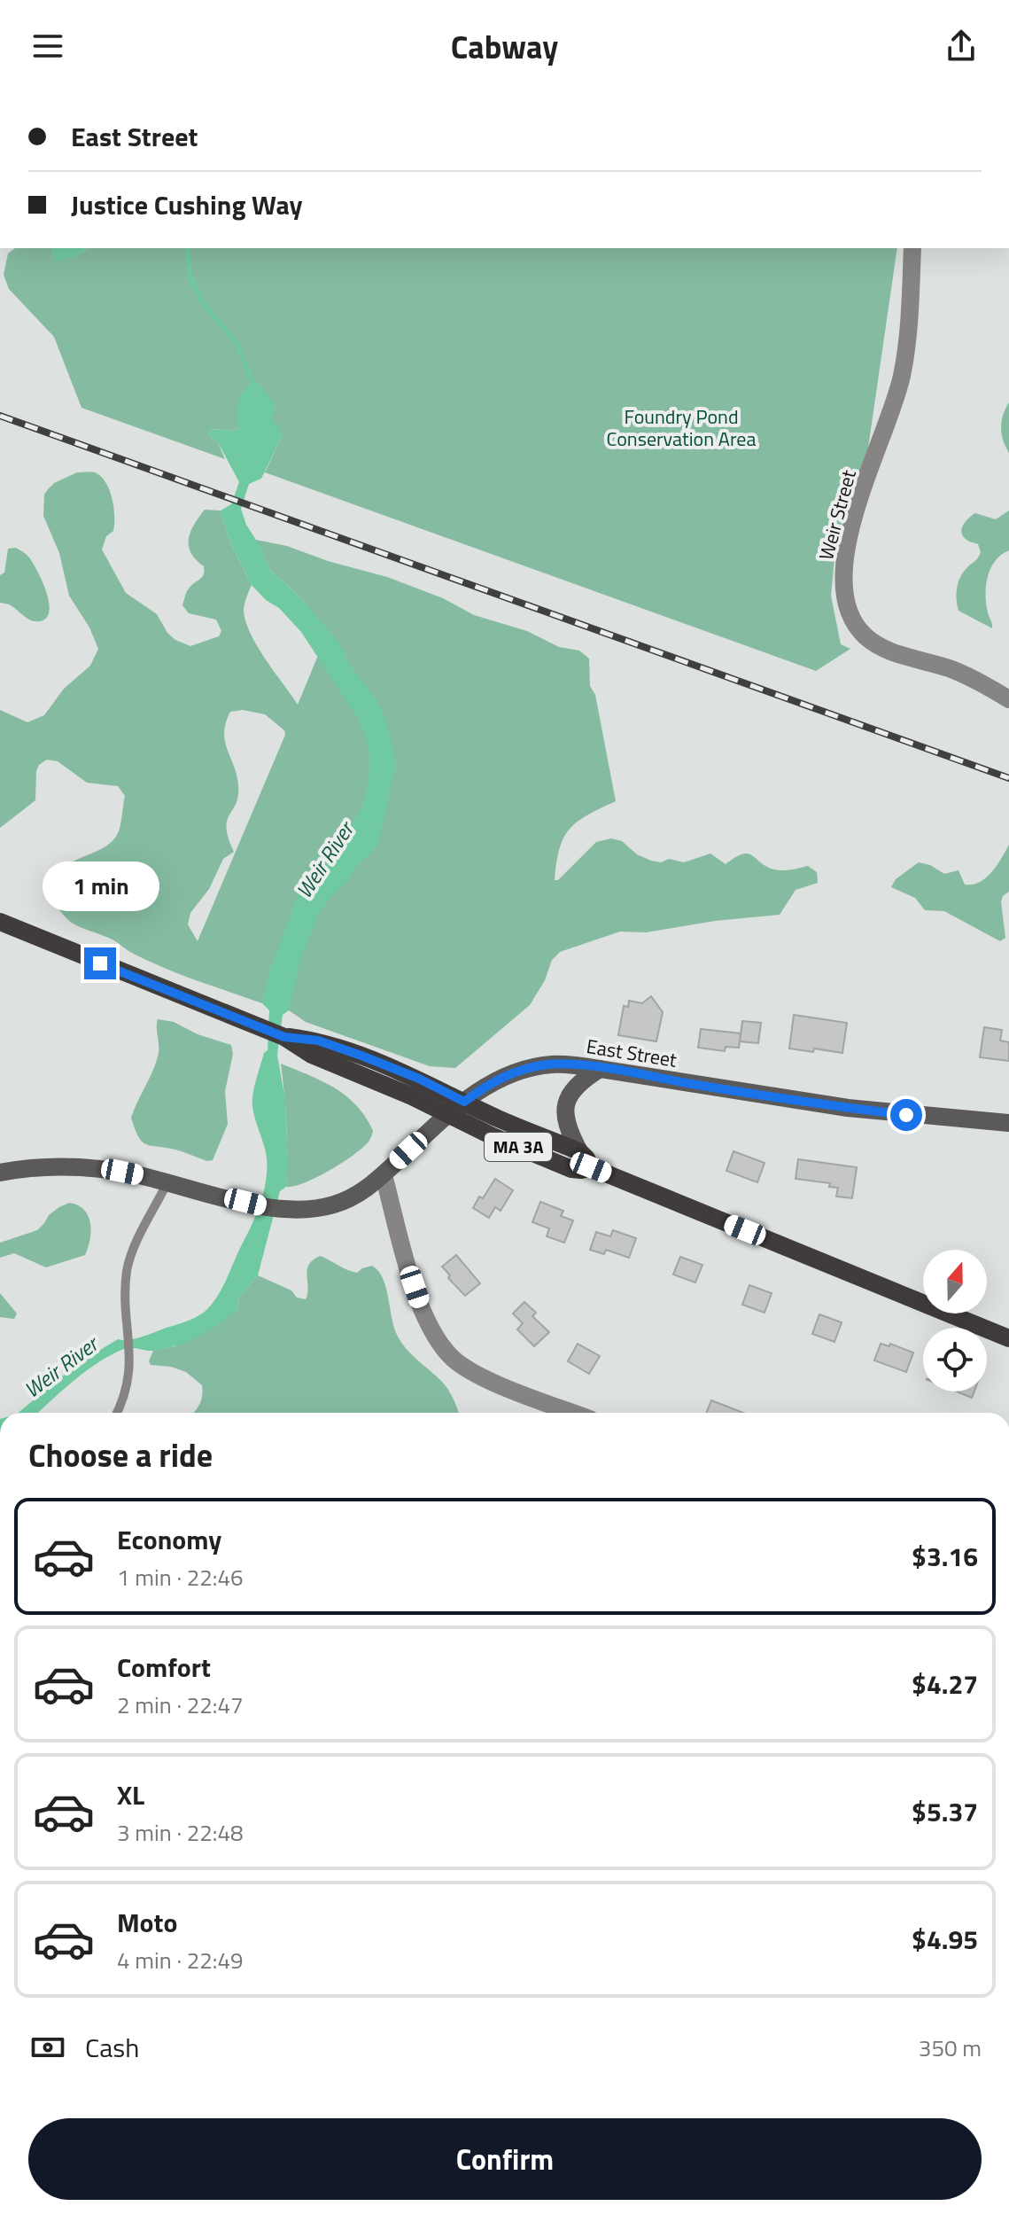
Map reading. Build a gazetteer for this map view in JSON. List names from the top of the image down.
{
  "streets": {
    "main road": ["East Street", "MA 3A"],
    "street": ["Weir Street"]
  },
  "crossings": [
    ["East Street", "MA 3A"]
  ],
  "water": ["Weir River"],
  "parks": ["Foundry Pond Conservation Area"],
  "north": "top",
  "page": {
    "header": "Cabway",
    "banner": ["East Street", "Justice Cushing Way"],
    "bubble": "1 min",
    "heading": "Choose a ride",
    "list": [
      {
        "name": "Economy",
        "note": "1 min · 22:46",
        "value": "$3.16"
      },
      {
        "name": "Comfort",
        "note": "2 min · 22:47",
        "value": "$4.27"
      },
      {
        "name": "XL",
        "note": "3 min · 22:48",
        "value": "$5.37"
      },
      {
        "name": "Moto",
        "note": "4 min · 22:49",
        "value": "$4.95"
      }
    ],
    "pay": ["Cash", "350 m"],
    "buttons": "Confirm"
  }
}
